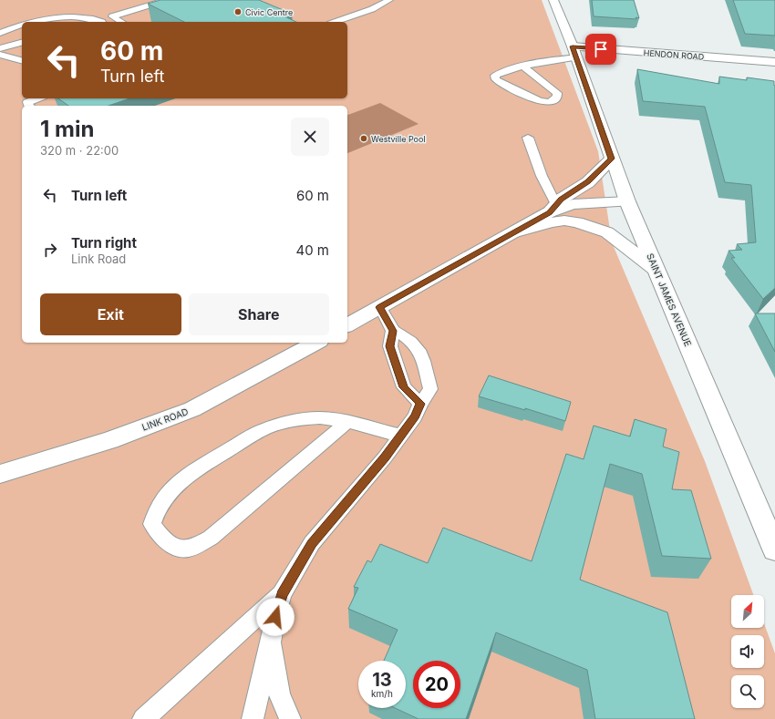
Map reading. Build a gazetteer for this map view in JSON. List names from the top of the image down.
{
  "streets": {
    "main road": ["HENDON ROAD", "SAINT JAMES AVENUE", "LINK ROAD"]
  },
  "crossings": [
    ["HENDON ROAD", "SAINT JAMES AVENUE"]
  ],
  "places": ["Civic Centre", "Westville Pool"],
  "north": "top right",
  "page": {
    "turn": ["60 m", "Turn left"],
    "heading": ["1 min", "320 m · 22:00"],
    "list": [
      {
        "name": "Turn left",
        "value": "60 m"
      },
      {
        "name": "Turn right",
        "note": "Link Road",
        "value": "40 m"
      }
    ],
    "buttons": ["Exit", "Share"],
    "speed": "13 km/h",
    "limit": "20"
  }
}
